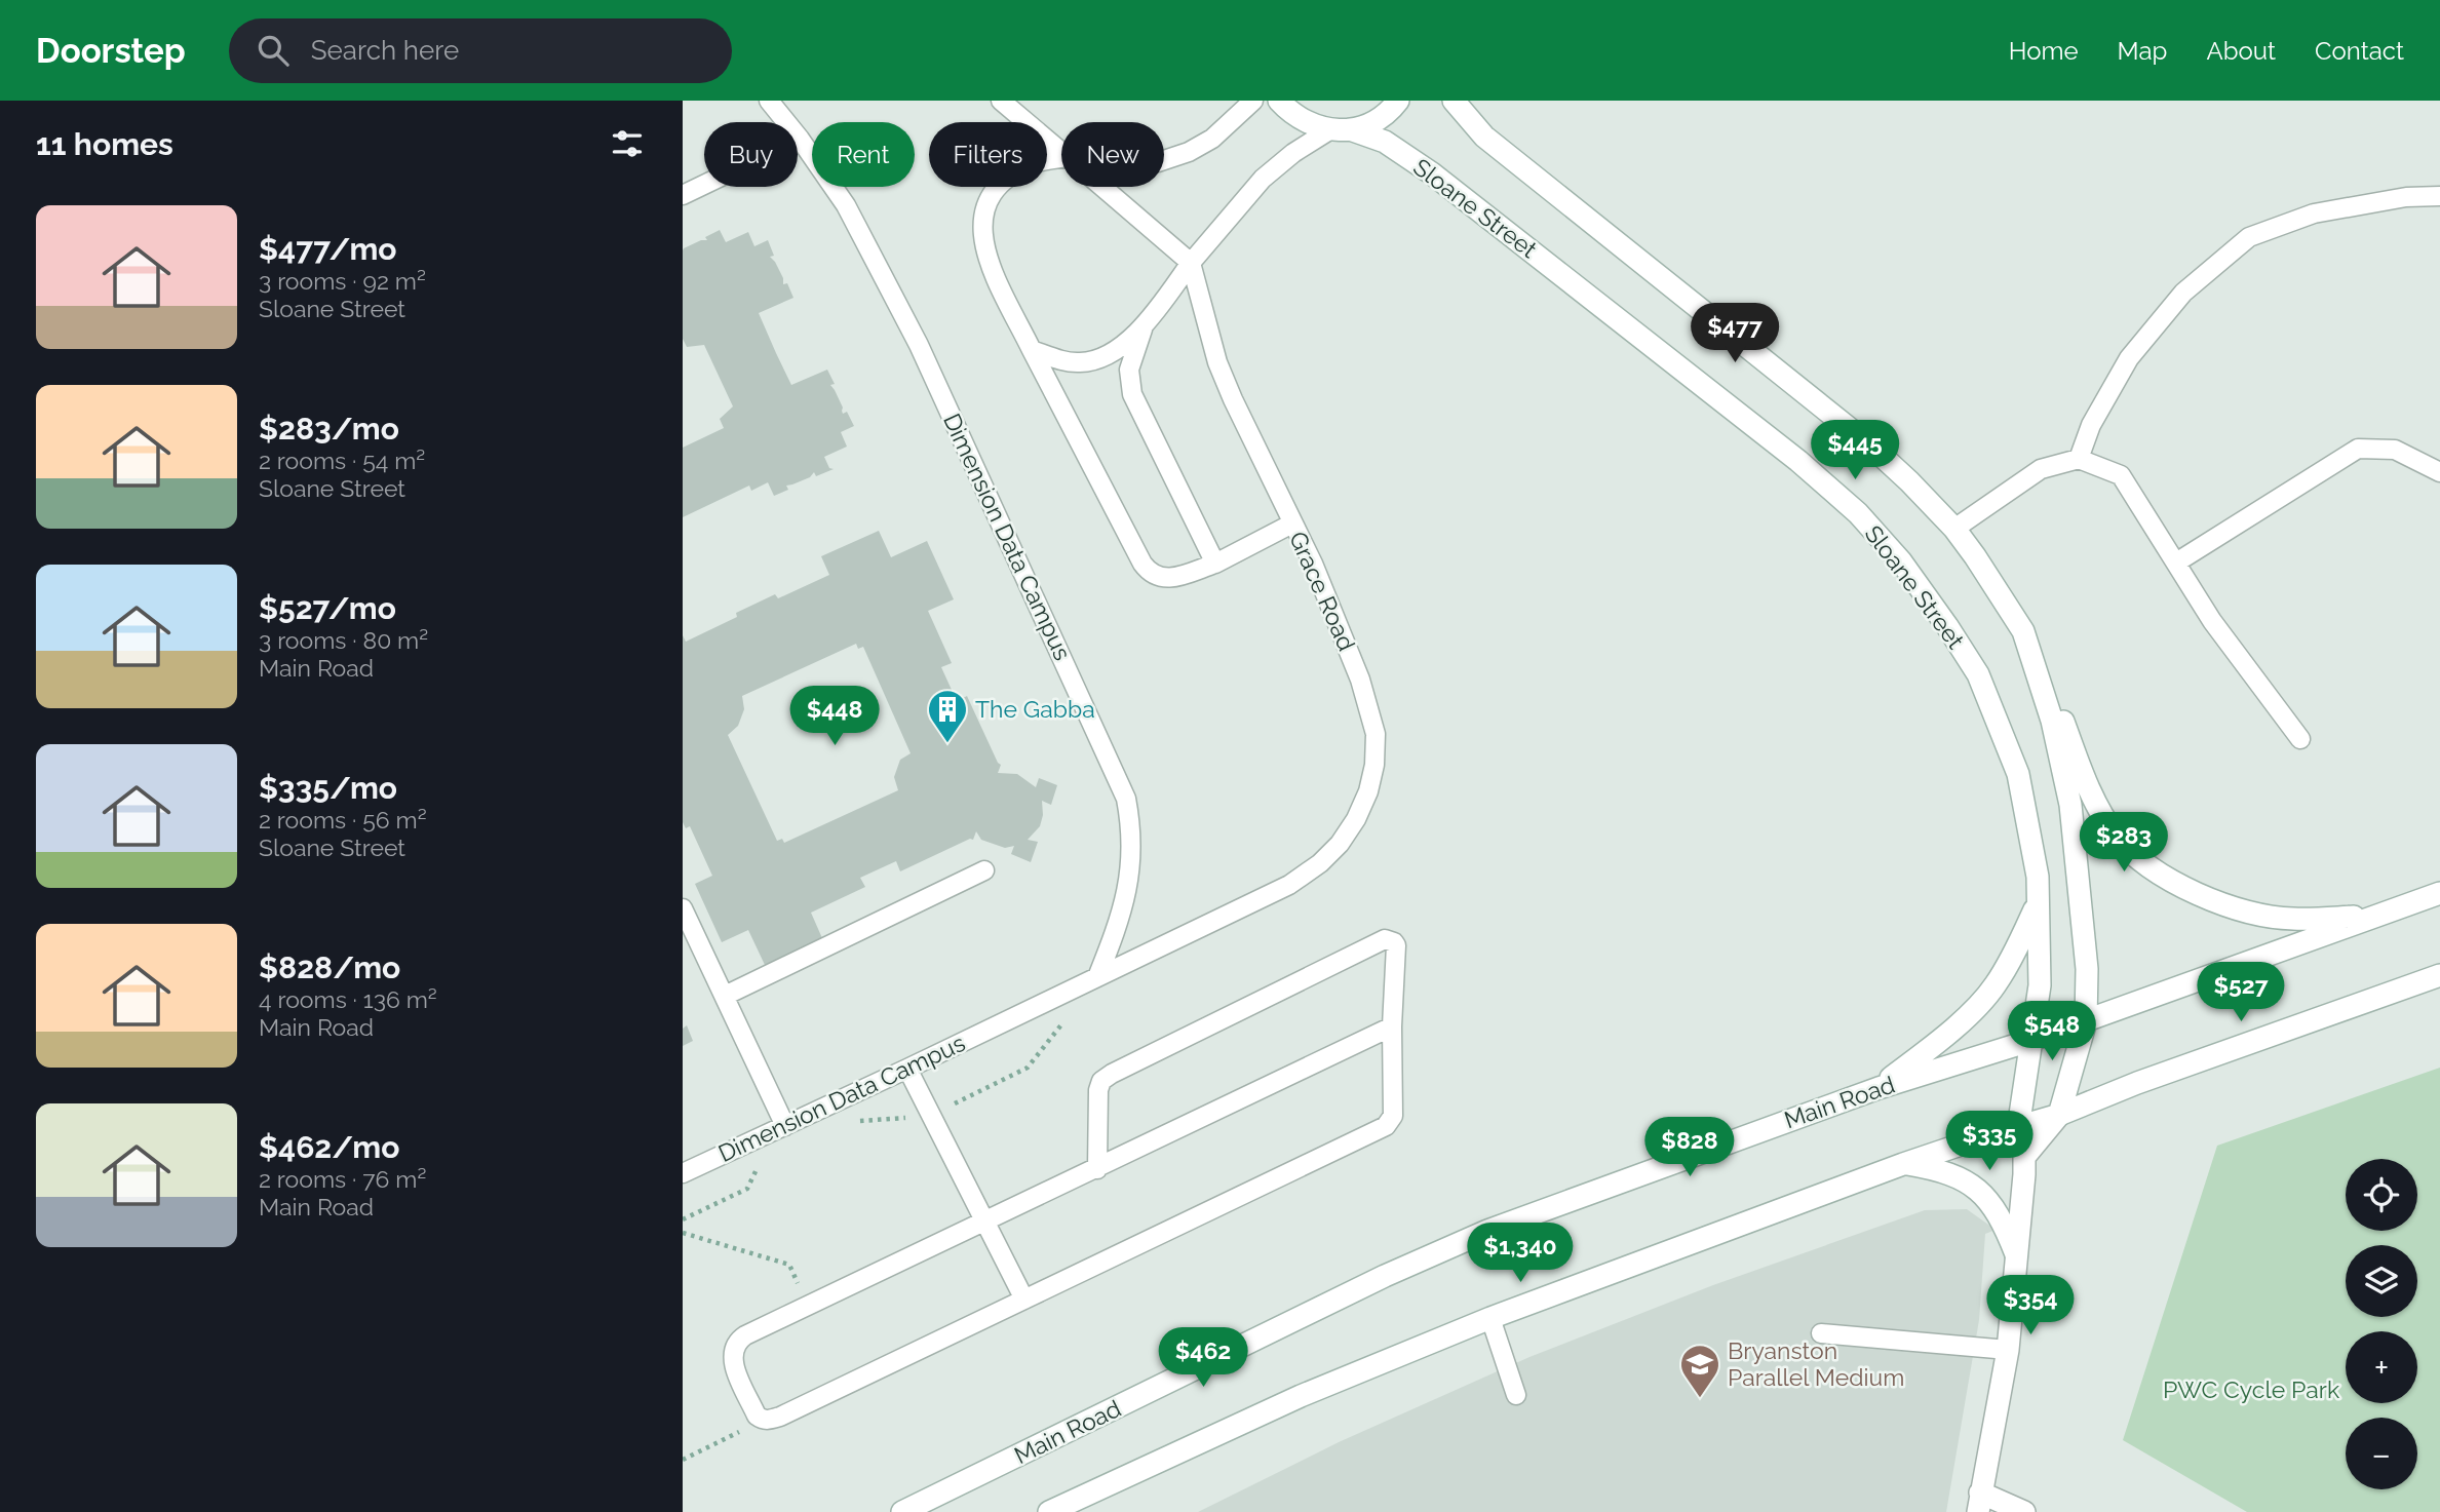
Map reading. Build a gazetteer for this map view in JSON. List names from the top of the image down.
{
  "streets": {
    "main road": ["Sloane Street", "Main Road"],
    "lane": ["Dimension Data Campus", "Grace Road"]
  },
  "crossings": [
    ["Sloane Street", "Main Road"],
    ["Dimension Data Campus", "Grace Road"]
  ],
  "parks": ["PWC Cycle Park"],
  "places": {
    "building": ["The Gabba"],
    "school or university": ["Bryanston Parallel Medium"]
  },
  "page": {
    "header": "Doorstep",
    "search": "Search here",
    "nav": [
      "Home",
      "Map",
      "About",
      "Contact"
    ],
    "heading": "11 homes",
    "chip": [
      "Buy",
      "Rent",
      "Filters",
      "New"
    ],
    "list": [
      {
        "name": "$477/mo",
        "note": "3 rooms · 92 m² · Sloane Street"
      },
      {
        "name": "$283/mo",
        "note": "2 rooms · 54 m² · Sloane Street"
      },
      {
        "name": "$527/mo",
        "note": "3 rooms · 80 m² · Main Road"
      },
      {
        "name": "$335/mo",
        "note": "2 rooms · 56 m² · Sloane Street"
      },
      {
        "name": "$828/mo",
        "note": "4 rooms · 136 m² · Main Road"
      },
      {
        "name": "$462/mo",
        "note": "2 rooms · 76 m² · Main Road"
      }
    ],
    "price": [
      "$477",
      "$445",
      "$448",
      "$283",
      "$527",
      "$548",
      "$335",
      "$828",
      "$1,340",
      "$354",
      "$462"
    ],
    "map_buttons": ["+", "−"]
  }
}
